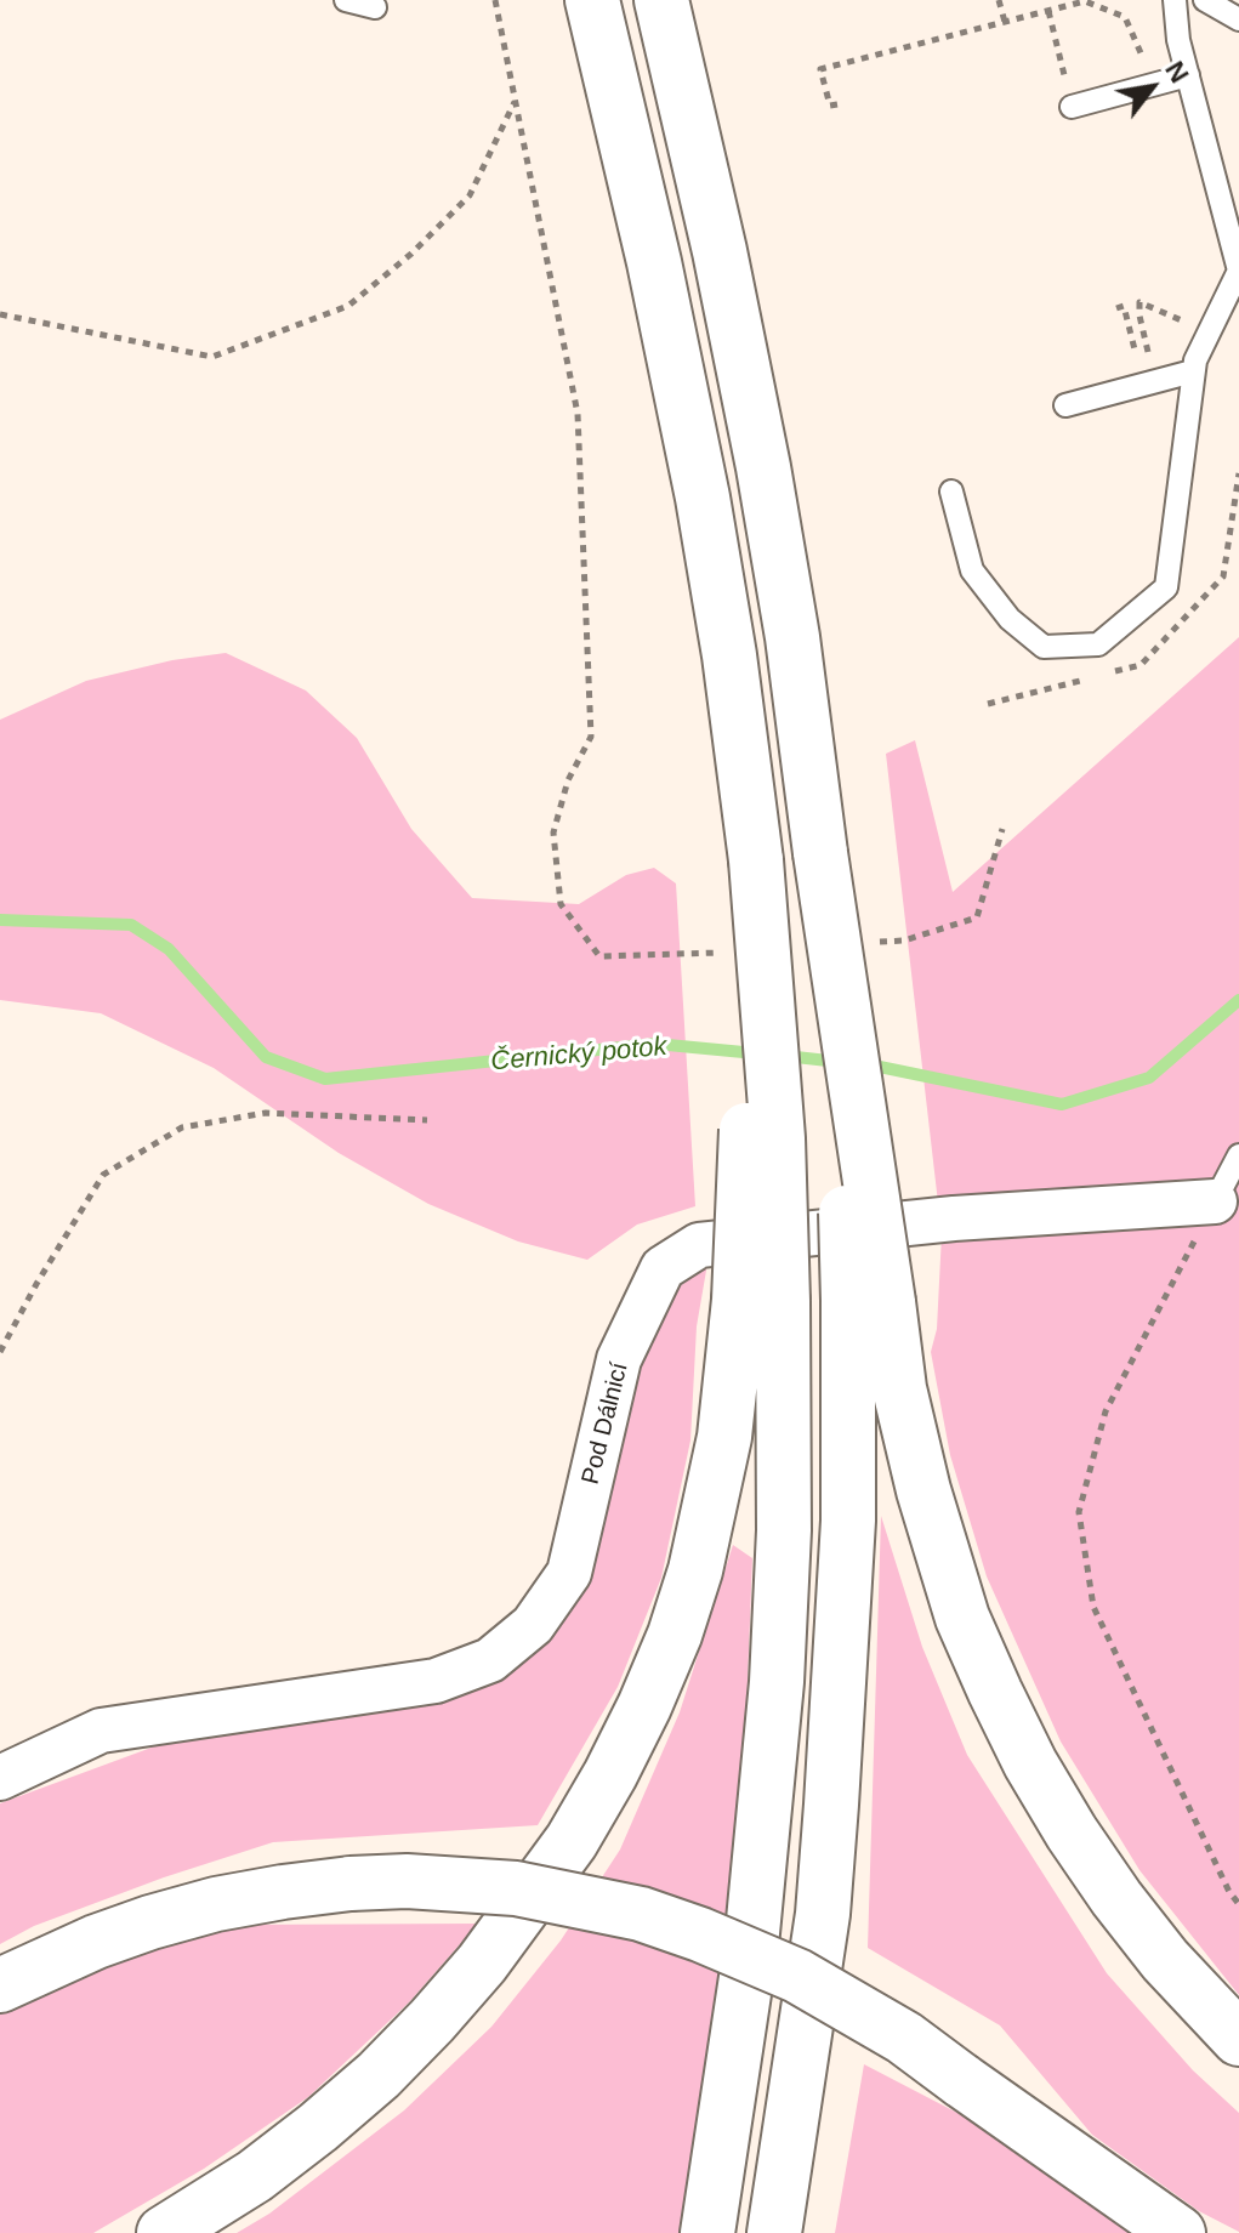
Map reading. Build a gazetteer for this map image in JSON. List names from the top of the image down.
{
  "streets": {
    "street": ["Pod Dálnicí"]
  },
  "water": ["Černický potok"],
  "north": "top right"
}
